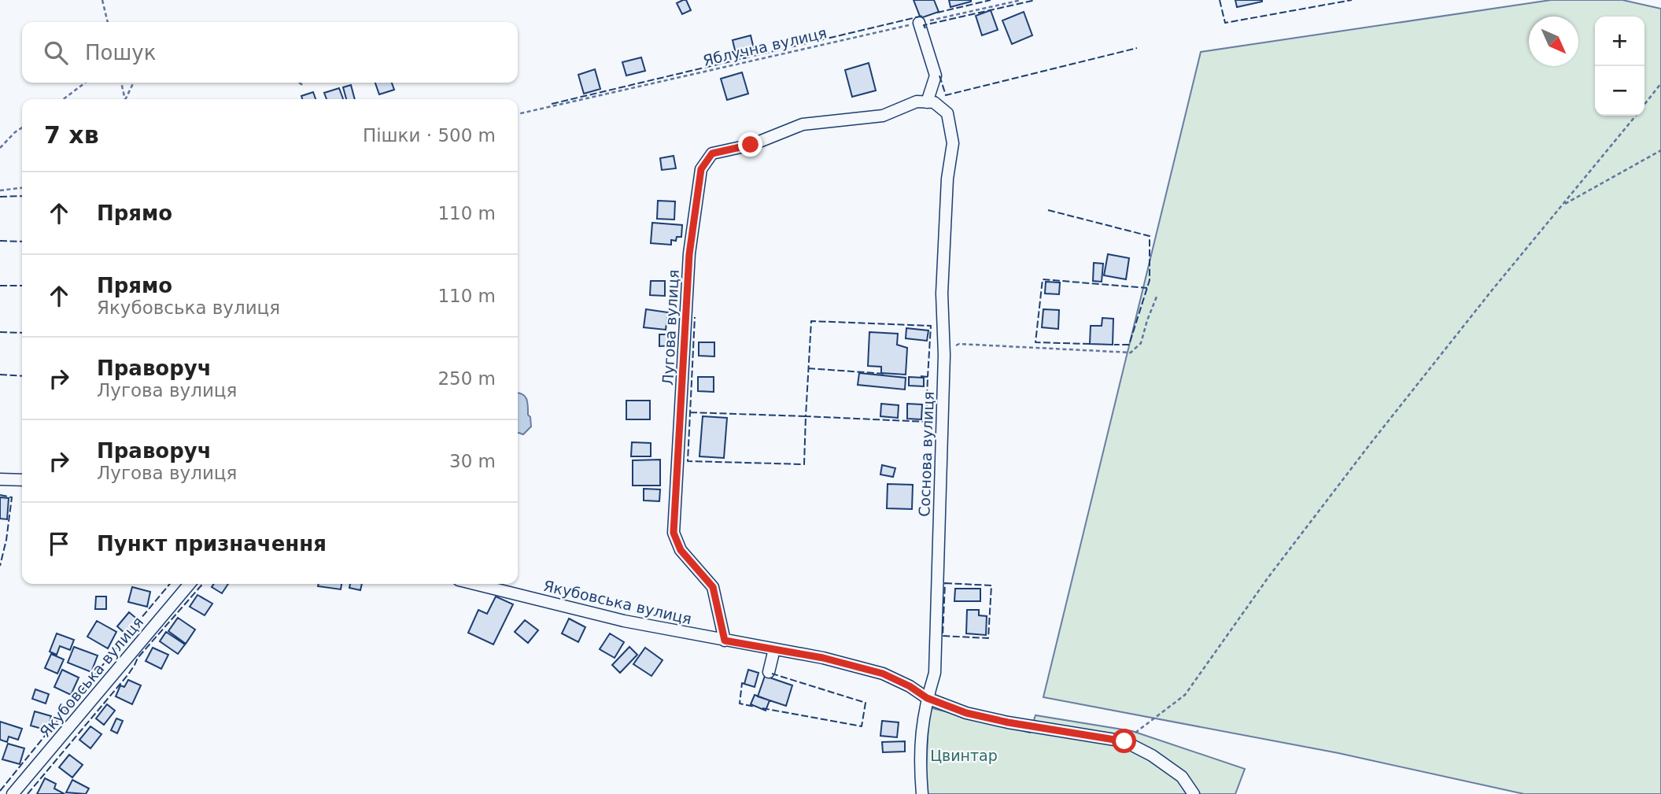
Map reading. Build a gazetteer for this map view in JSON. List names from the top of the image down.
{
  "streets": {
    "street": ["Лугова вулиця", "Соснова вулиця", "Якубовська вулиця"],
    "path": ["Яблучна вулиця"]
  },
  "crossings": [
    ["Лугова вулиця", "Соснова вулиця"],
    ["Лугова вулиця", "Якубовська вулиця"],
    ["Соснова вулиця", "Якубовська вулиця"]
  ],
  "parks": ["Цвинтар"],
  "north": "bottom right",
  "page": {
    "map_buttons": ["+", "−"],
    "search": "Пошук",
    "heading": ["7 хв", "Пішки · 500 m"],
    "list": [
      ["Прямо", "110 m"],
      ["Прямо", "Якубовська вулиця", "110 m"],
      ["Праворуч", "Лугова вулиця", "250 m"],
      ["Праворуч", "Лугова вулиця", "30 m"],
      "Пункт призначення"
    ]
  }
}
